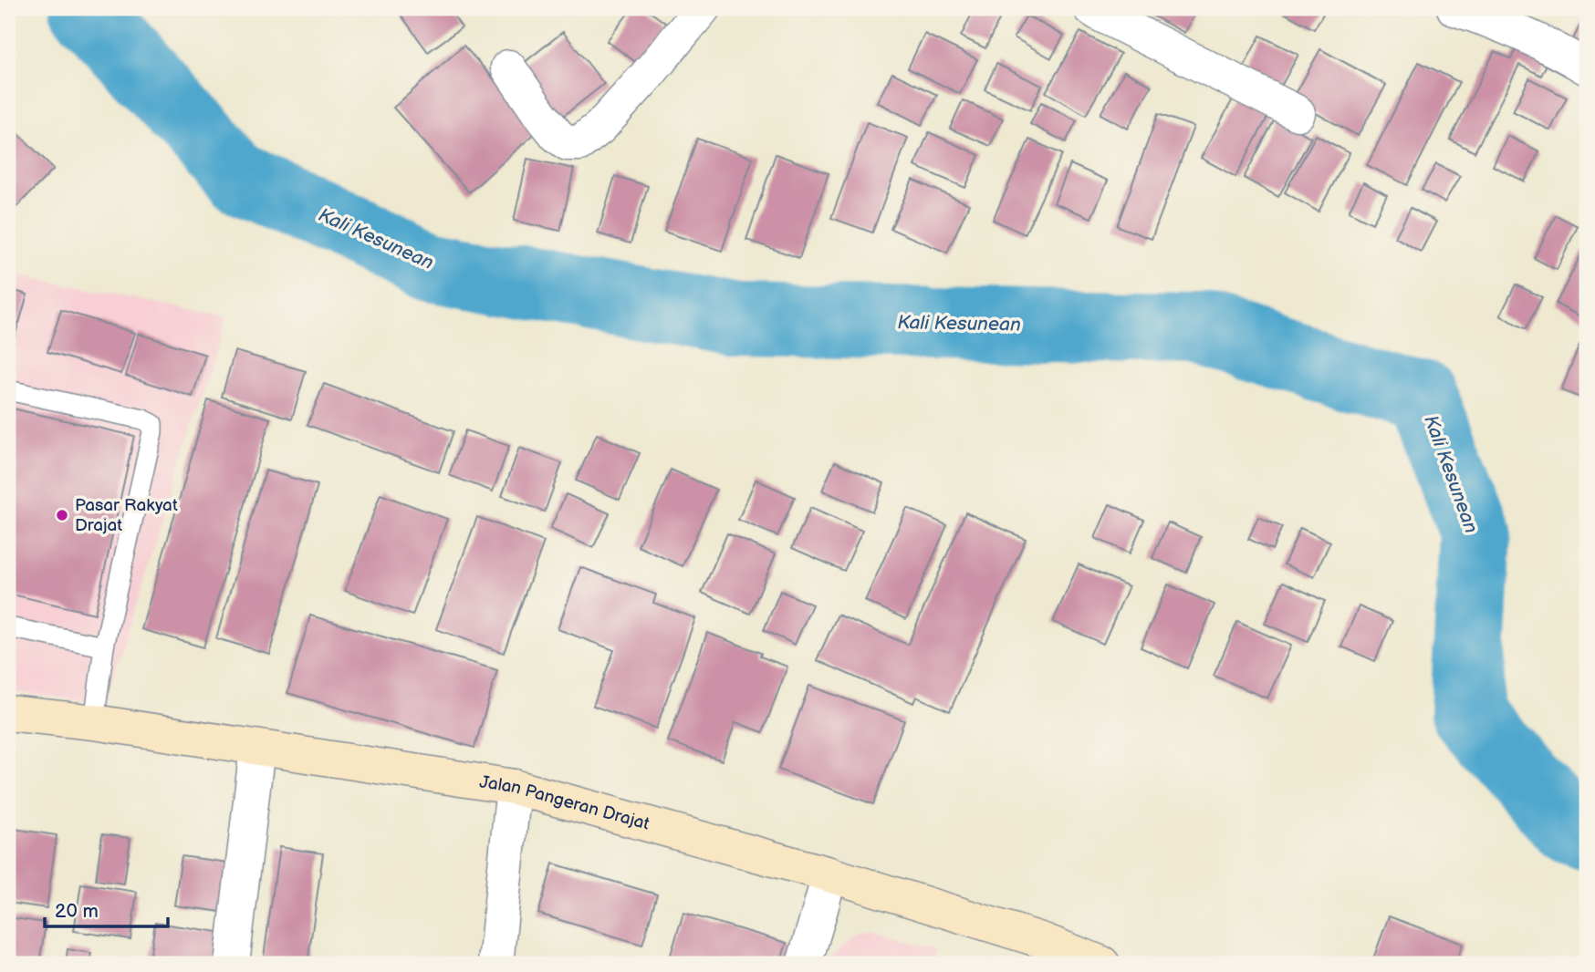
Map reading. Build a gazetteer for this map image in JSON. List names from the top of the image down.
{
  "streets": {
    "street": ["Jalan Pangeran Drajat"]
  },
  "water": ["Kali Kesunean"],
  "places": ["Pasar Rakyat Drajat"],
  "scale_bar": "20 m"
}
